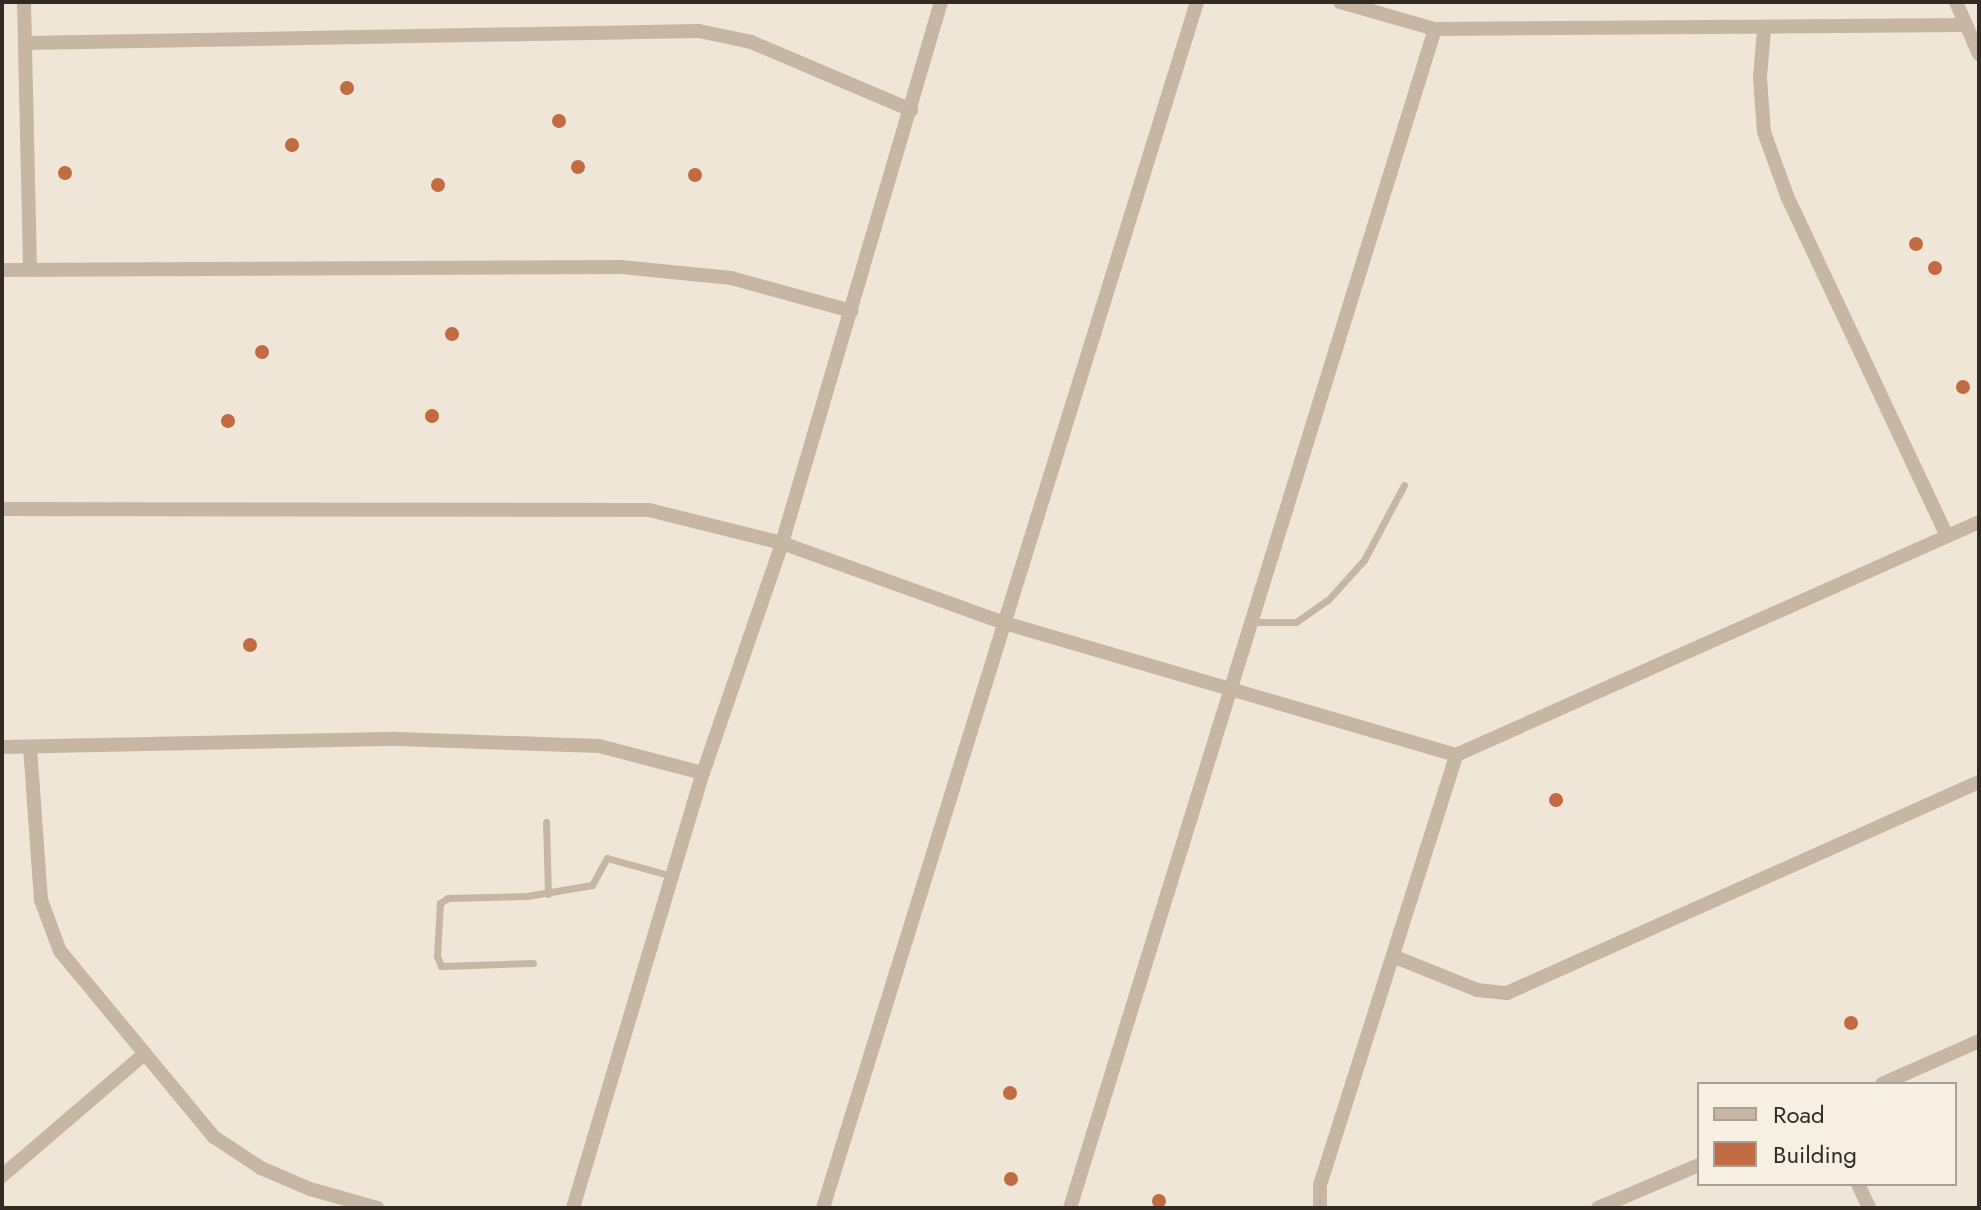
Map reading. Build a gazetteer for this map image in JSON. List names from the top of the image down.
{
  "legend": ["Road", "Building"]
}
